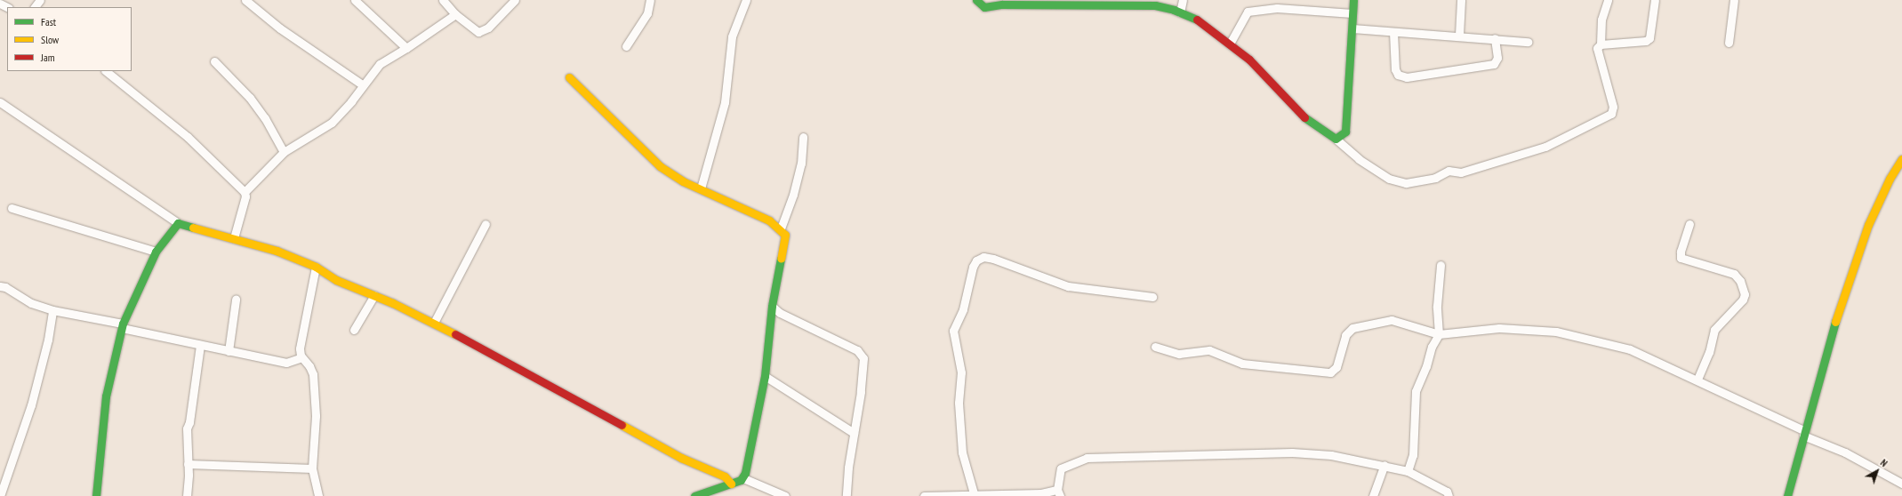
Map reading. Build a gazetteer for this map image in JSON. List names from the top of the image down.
{
  "legend": ["Fast", "Slow", "Jam"],
  "north": "top right"
}
